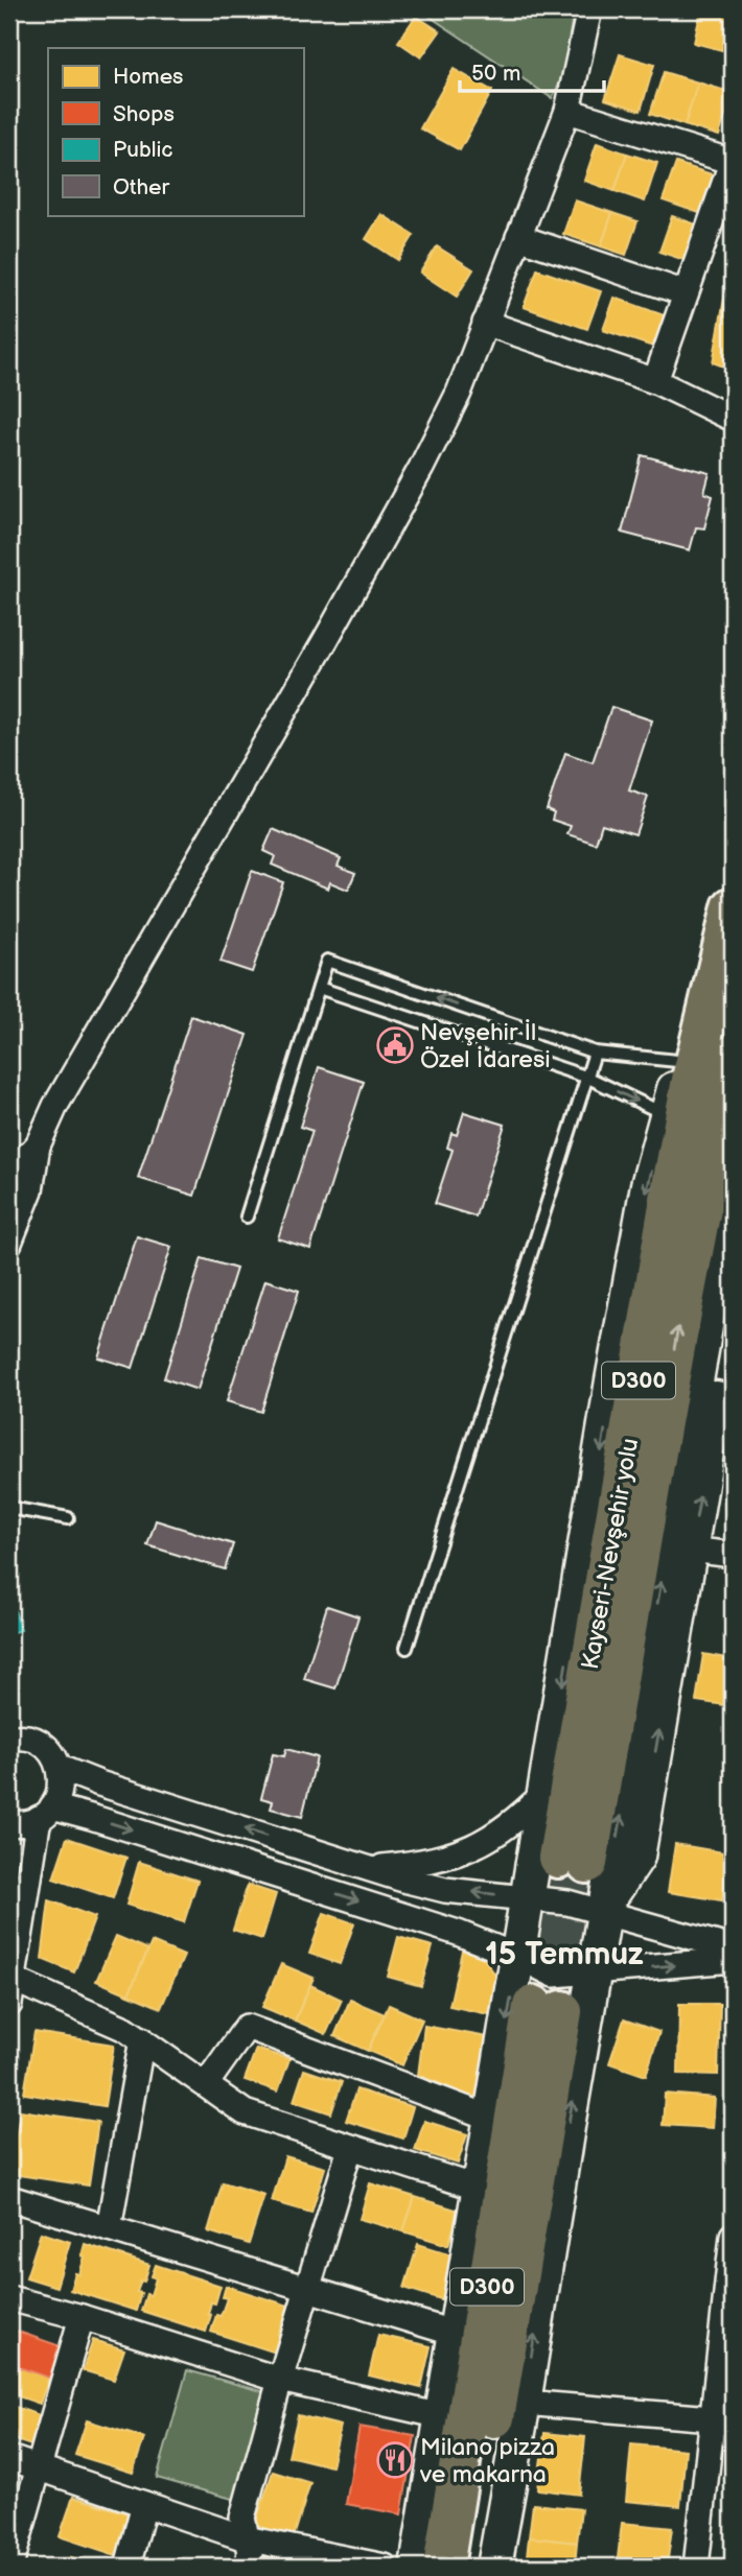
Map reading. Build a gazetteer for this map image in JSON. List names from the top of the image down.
{
  "streets": {
    "highway": ["D300", "Kayseri-Nevşehir yolu"]
  },
  "districts": ["15 Temmuz"],
  "places": {
    "public building": ["Nevşehir İl Özel İdaresi"],
    "restaurant": ["Milano pizza ve makarna"]
  },
  "legend": [
    "Homes",
    "Shops",
    "Public",
    "Other"
  ],
  "scale_bar": "50 m"
}
